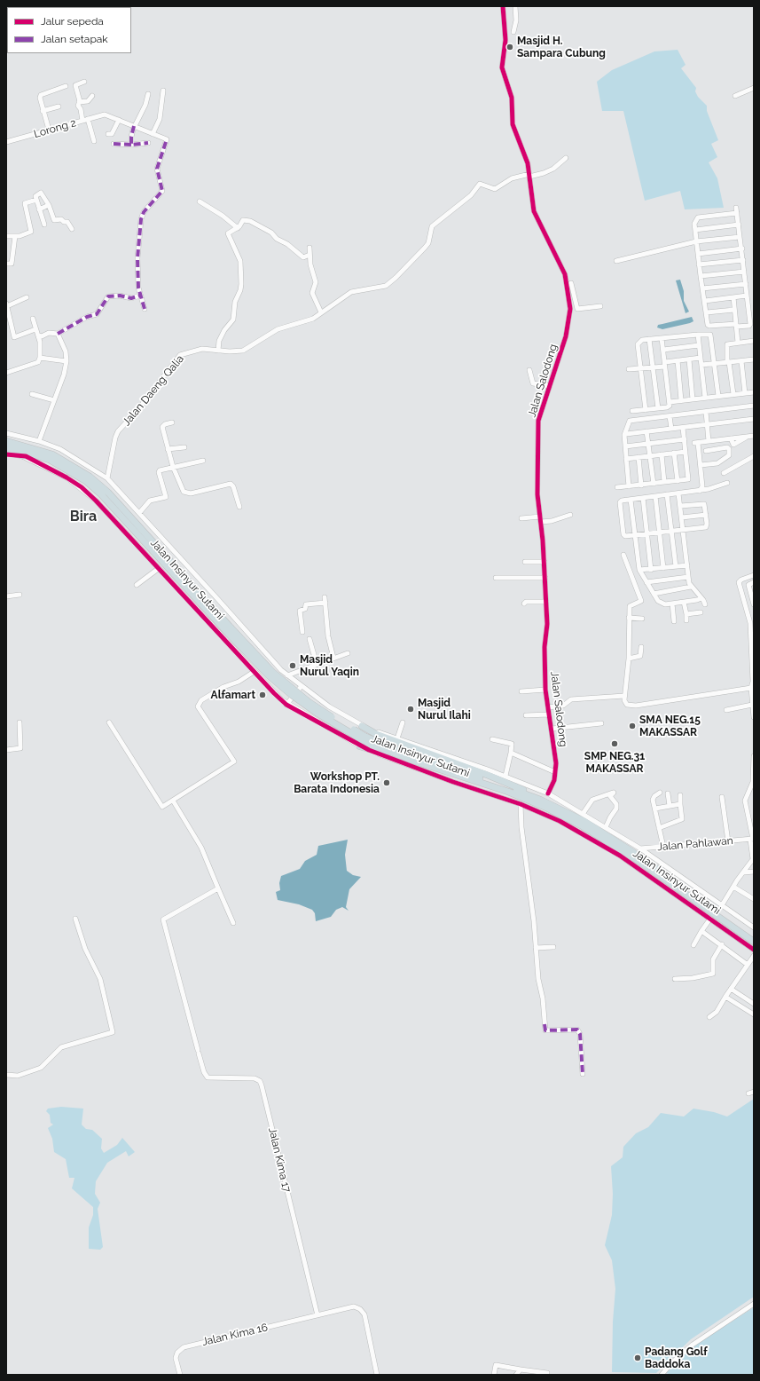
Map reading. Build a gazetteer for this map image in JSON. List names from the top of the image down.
{
  "streets": {
    "highway": ["Jalan Insinyur Sutami"],
    "street": [
      "Lorong 2",
      "Jalan Salodong",
      "Jalan Daeng Qalia",
      "Jalan Pahlawan",
      "Jalan Kima 17",
      "Jalan Kima 16"
    ]
  },
  "crossings": [
    ["Jalan Salodong", "Jalan Daeng Qalia"],
    ["Jalan Kima 17", "Jalan Kima 16"]
  ],
  "districts": ["Bira"],
  "places": [
    "Masjid H. Sampara Cubung",
    "Masjid Nurul Yaqin",
    "Alfamart",
    "Masjid Nurul Ilahi",
    "SMA NEG.15 MAKASSAR",
    "SMP NEG.31 MAKASSAR",
    "Workshop PT. Barata Indonesia",
    "Padang Golf Baddoka"
  ],
  "legend": ["Jalur sepeda", "Jalan setapak"]
}
